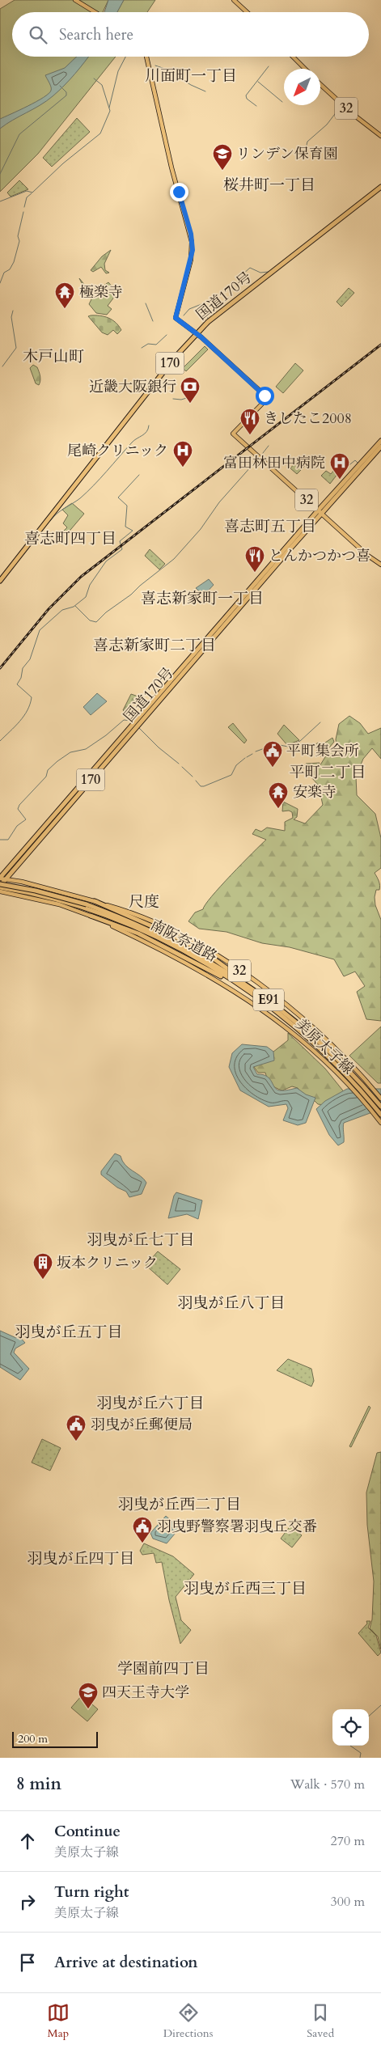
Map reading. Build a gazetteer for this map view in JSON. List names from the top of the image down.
{
  "streets": {
    "highway": [
      "国道170号",
      "170",
      "南阪奈道路",
      "E91"
    ],
    "main road": ["32", "美原太子線"]
  },
  "crossings": [
    ["32", "国道170号"],
    ["国道170号", "南阪奈道路"],
    ["国道170号", "美原太子線"]
  ],
  "districts": [
    "川面町一丁目",
    "桜井町一丁目",
    "木戸山町",
    "喜志町五丁目",
    "喜志町四丁目",
    "喜志新家町一丁目",
    "喜志新家町二丁目",
    "平町二丁目",
    "尺度",
    "羽曳が丘七丁目",
    "羽曳が丘八丁目",
    "羽曳が丘五丁目",
    "羽曳が丘六丁目",
    "羽曳が丘西二丁目",
    "羽曳が丘四丁目",
    "羽曳が丘西三丁目",
    "学園前四丁目"
  ],
  "places": {
    "school or university": ["リンデン保育園", "四天王寺大学"],
    "temple": ["極楽寺", "安楽寺"],
    "bank": ["近畿大阪銀行"],
    "restaurant": ["きしたこ2008", "とんかつかつ喜"],
    "hospital": ["尾崎クリニック", "富田林田中病院"],
    "public building": ["平町集会所", "羽曳が丘郵便局", "羽曳野警察署羽曳丘交番"],
    "building": ["坂本クリニック"]
  },
  "scale_bar": "200 m",
  "north": "bottom left",
  "page": {
    "search": "Search here",
    "scale": "200 m",
    "heading": ["8 min", "Walk · 570 m"],
    "list": [
      ["Continue", "美原太子線", "270 m"],
      ["Turn right", "美原太子線", "300 m"],
      "Arrive at destination"
    ],
    "nav": ["Map", "Directions", "Saved"]
  }
}
